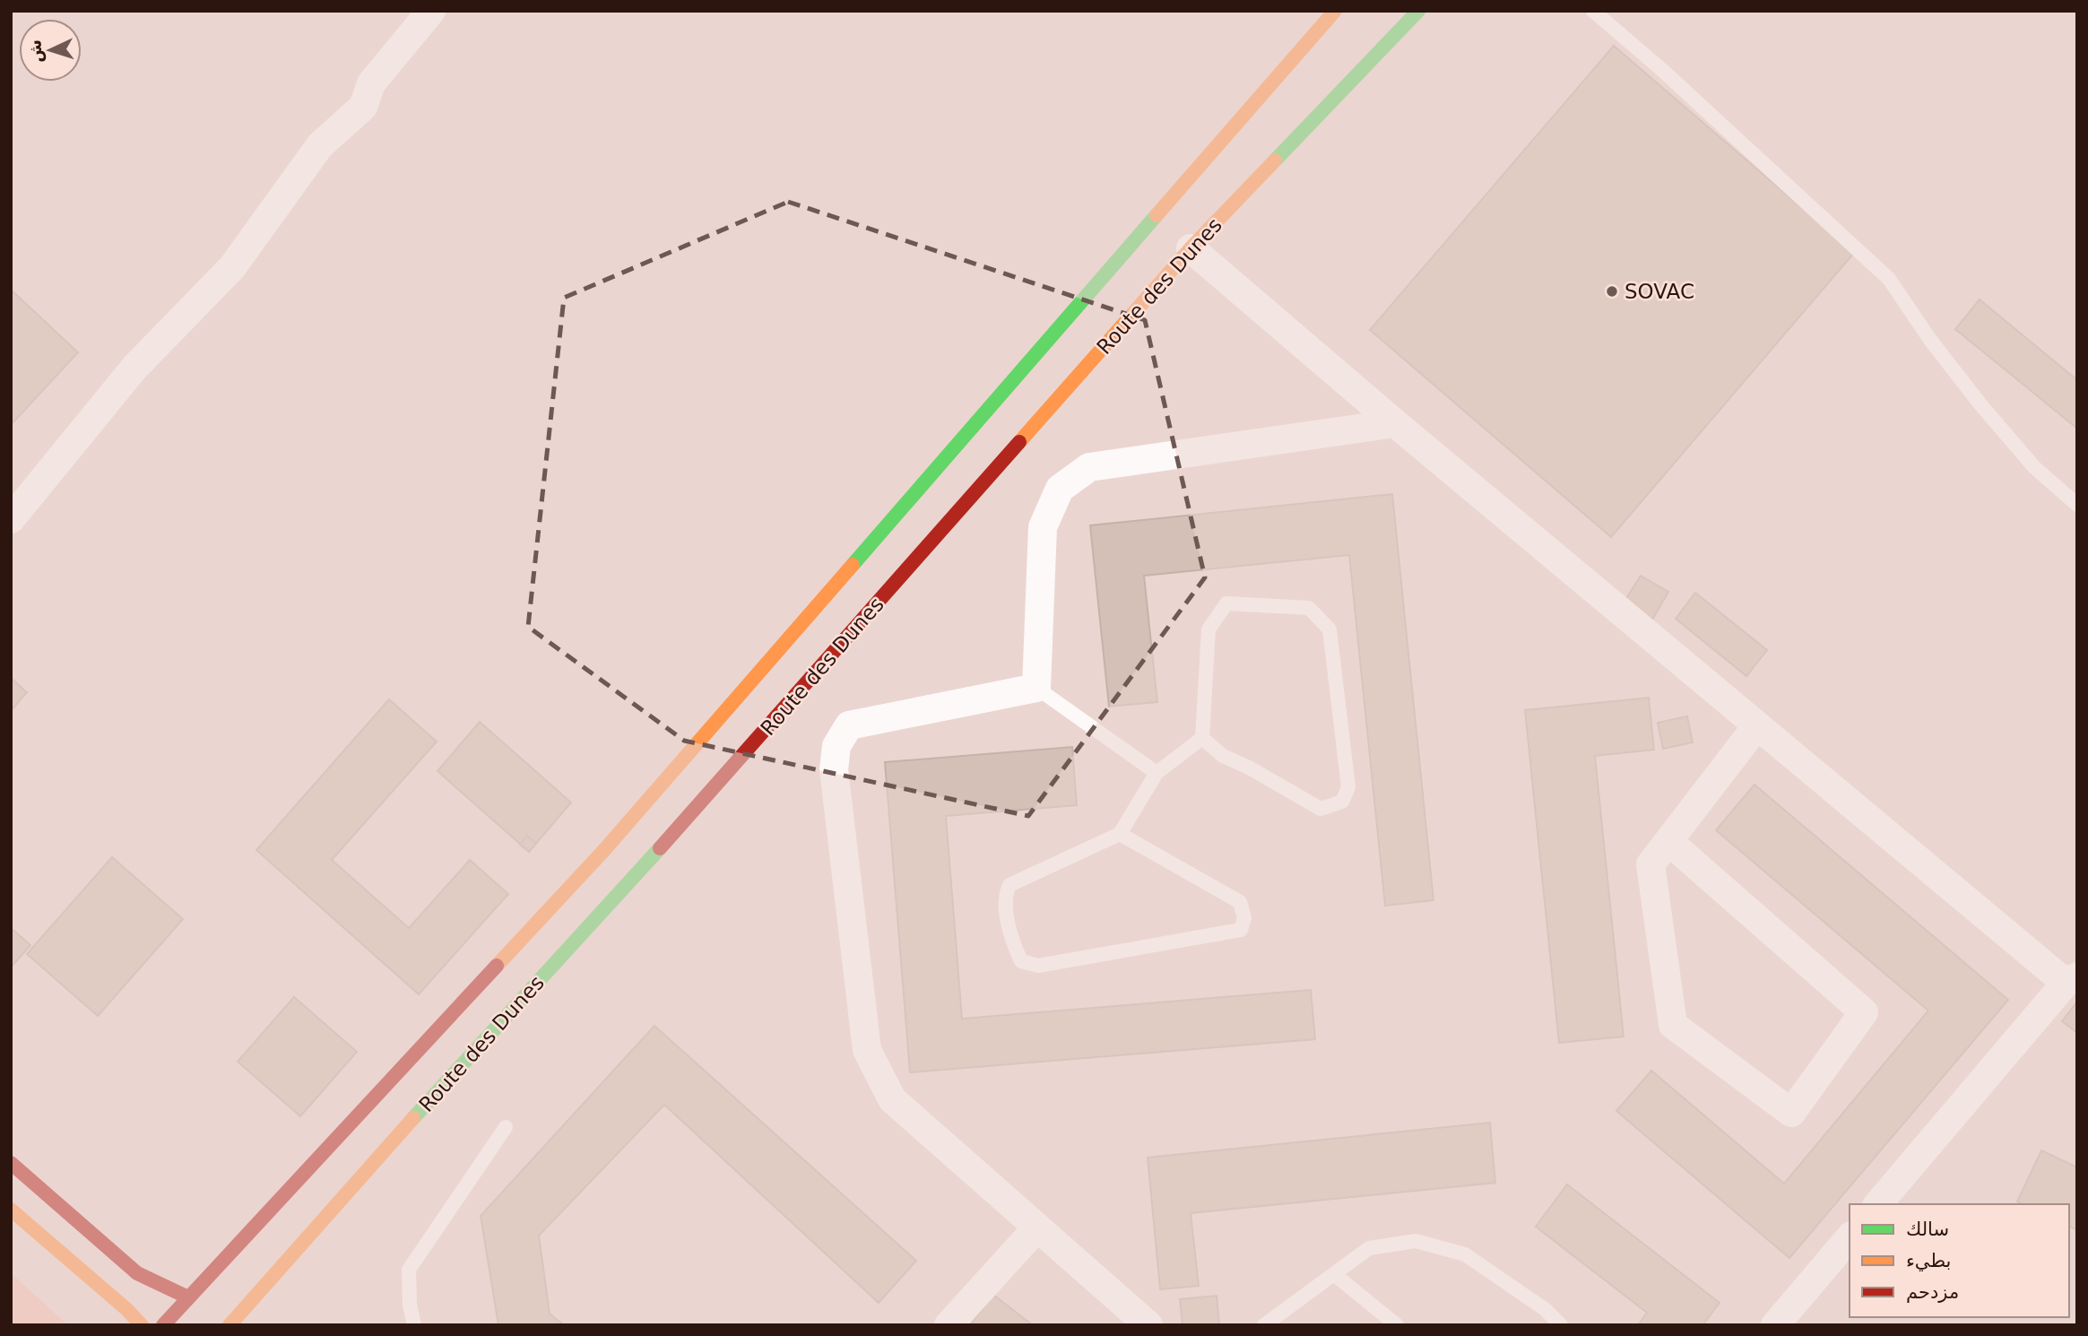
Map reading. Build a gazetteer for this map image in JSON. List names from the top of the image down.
{
  "streets": {
    "main road": ["Route des Dunes"]
  },
  "places": ["SOVAC"],
  "legend": ["سالك", "بطيء", "مزدحم"],
  "north": "left"
}
